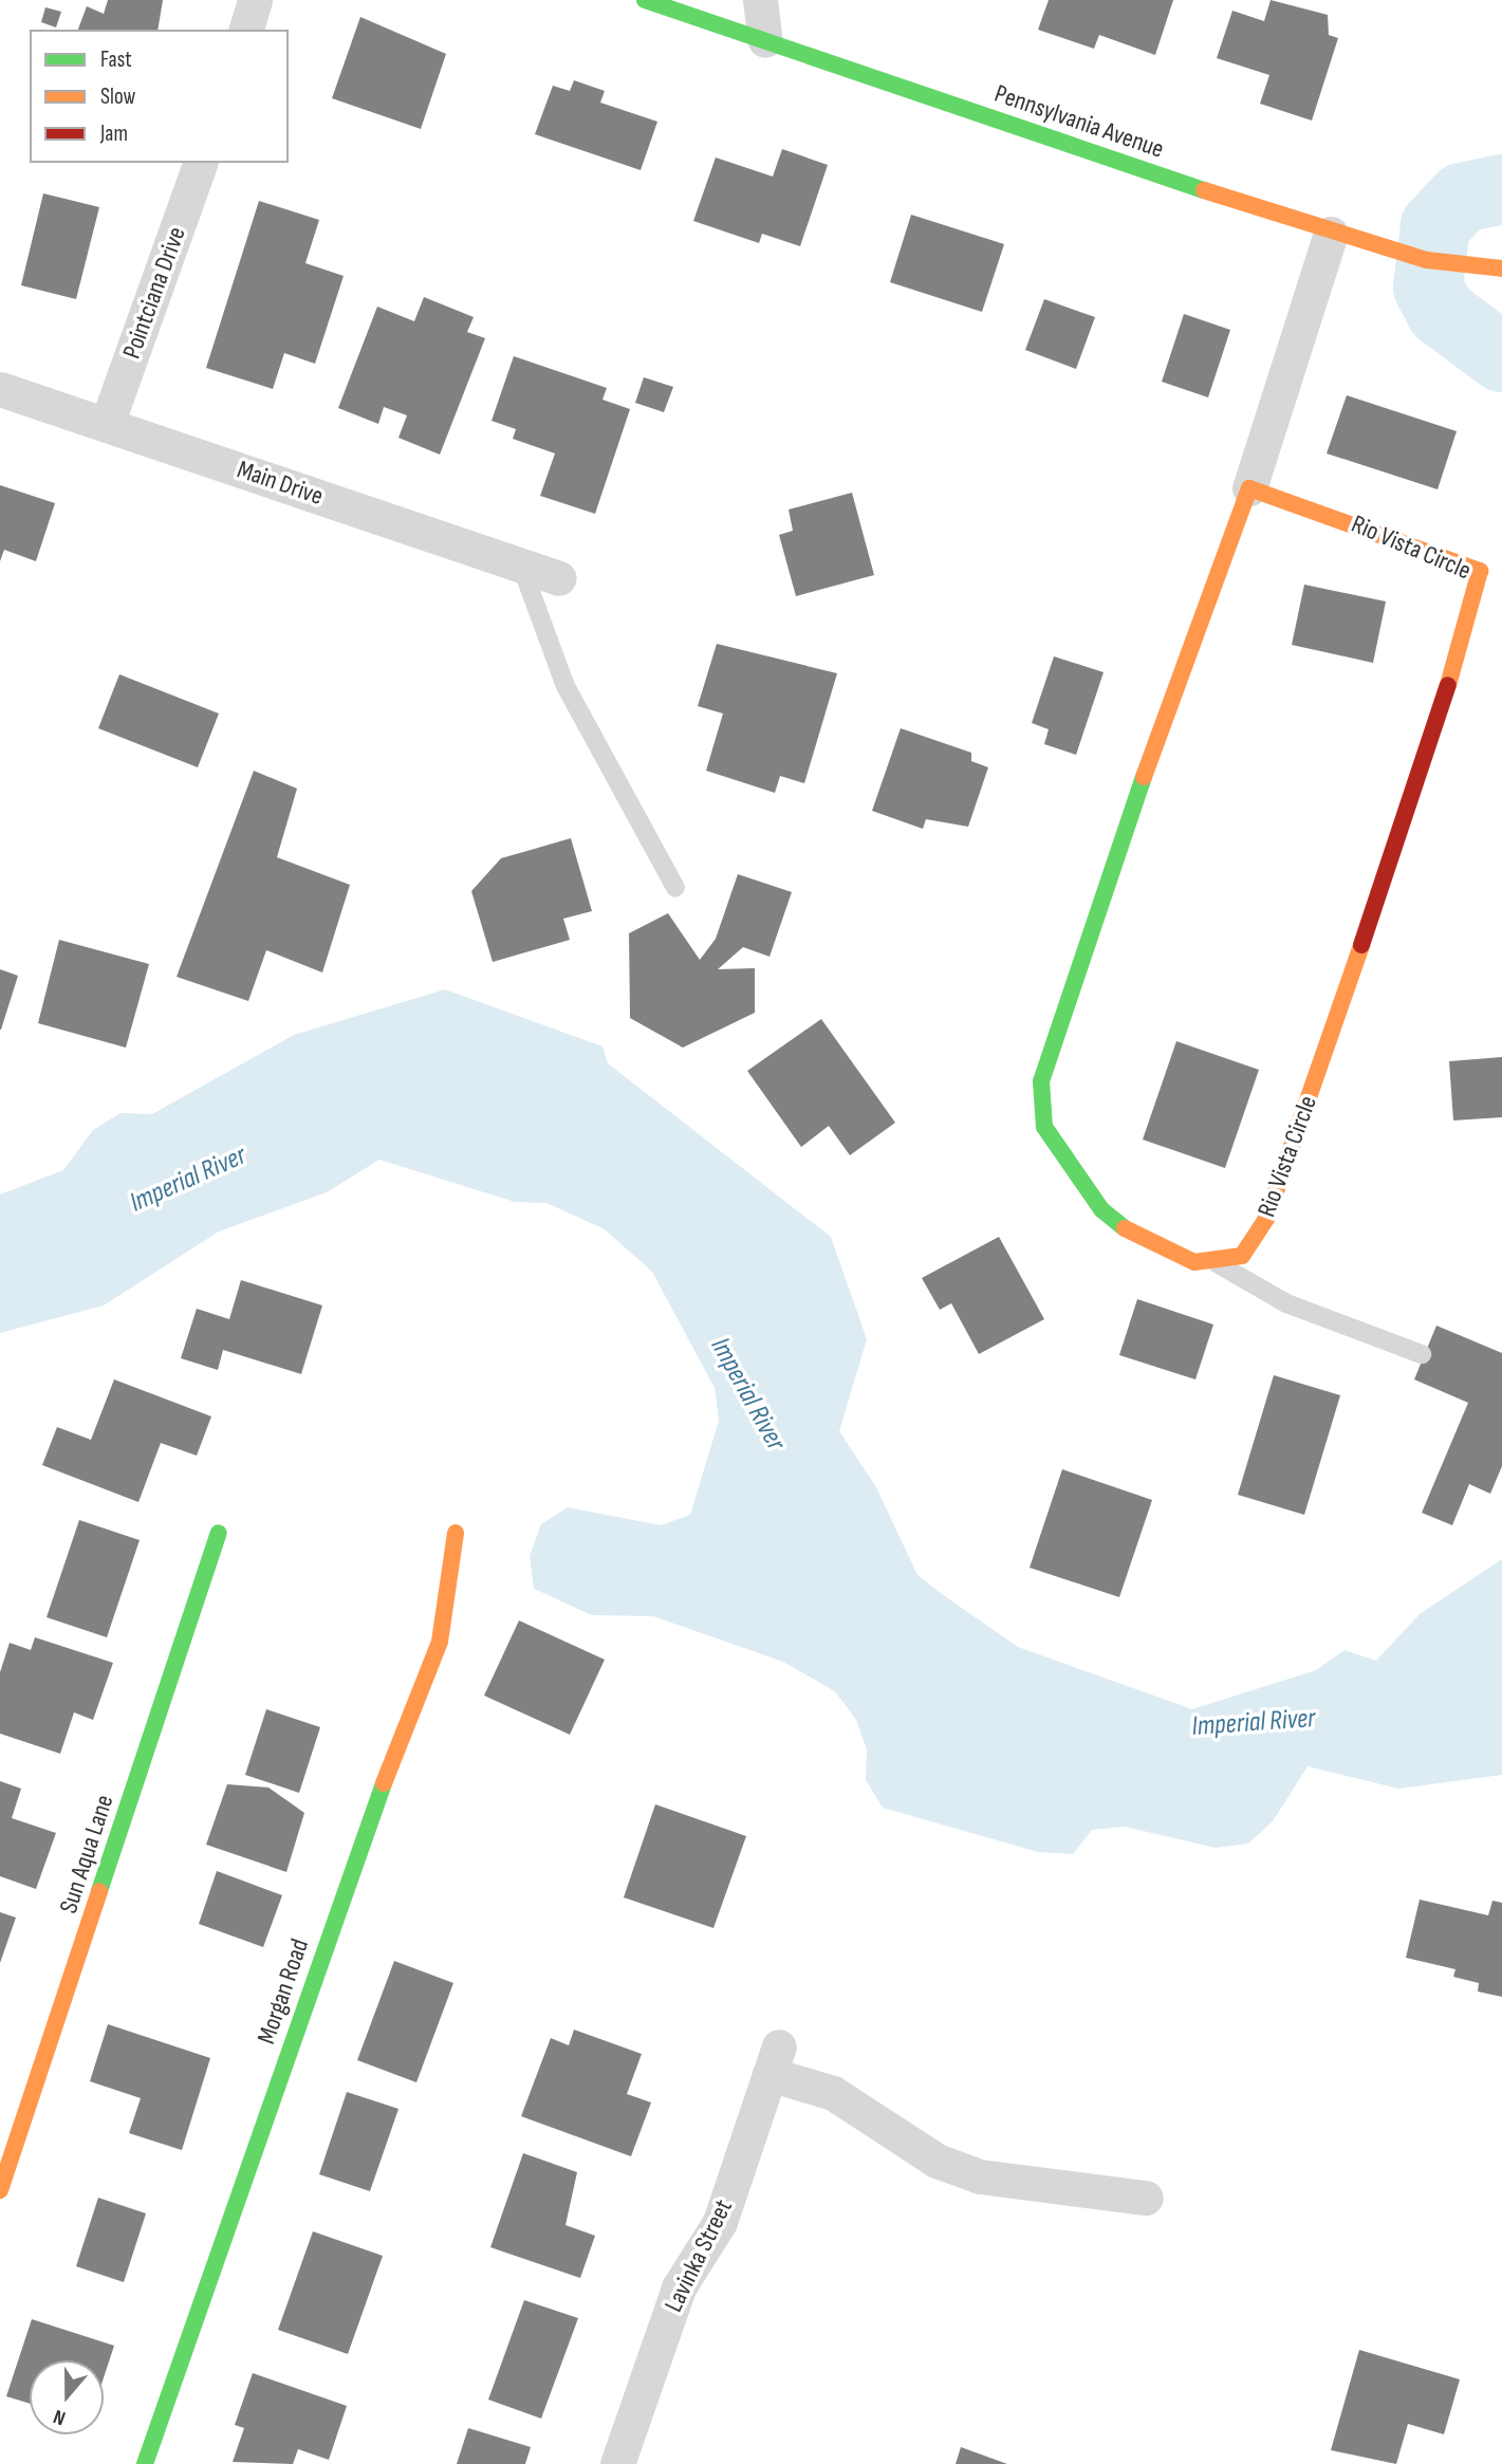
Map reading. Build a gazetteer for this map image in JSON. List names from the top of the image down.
{
  "streets": {
    "street": [
      "Pennsylvania Avenue",
      "Pointciana Drive",
      "Main Drive",
      "Rio Vista Circle",
      "Sun Aqua Lane",
      "Morgan Road",
      "Lavinka Street"
    ]
  },
  "crossings": [
    ["Pennsylvania Avenue", "Rio Vista Circle"],
    ["Pointciana Drive", "Main Drive"]
  ],
  "water": ["Imperial River"],
  "legend": ["Fast", "Slow", "Jam"],
  "north": "bottom"
}
